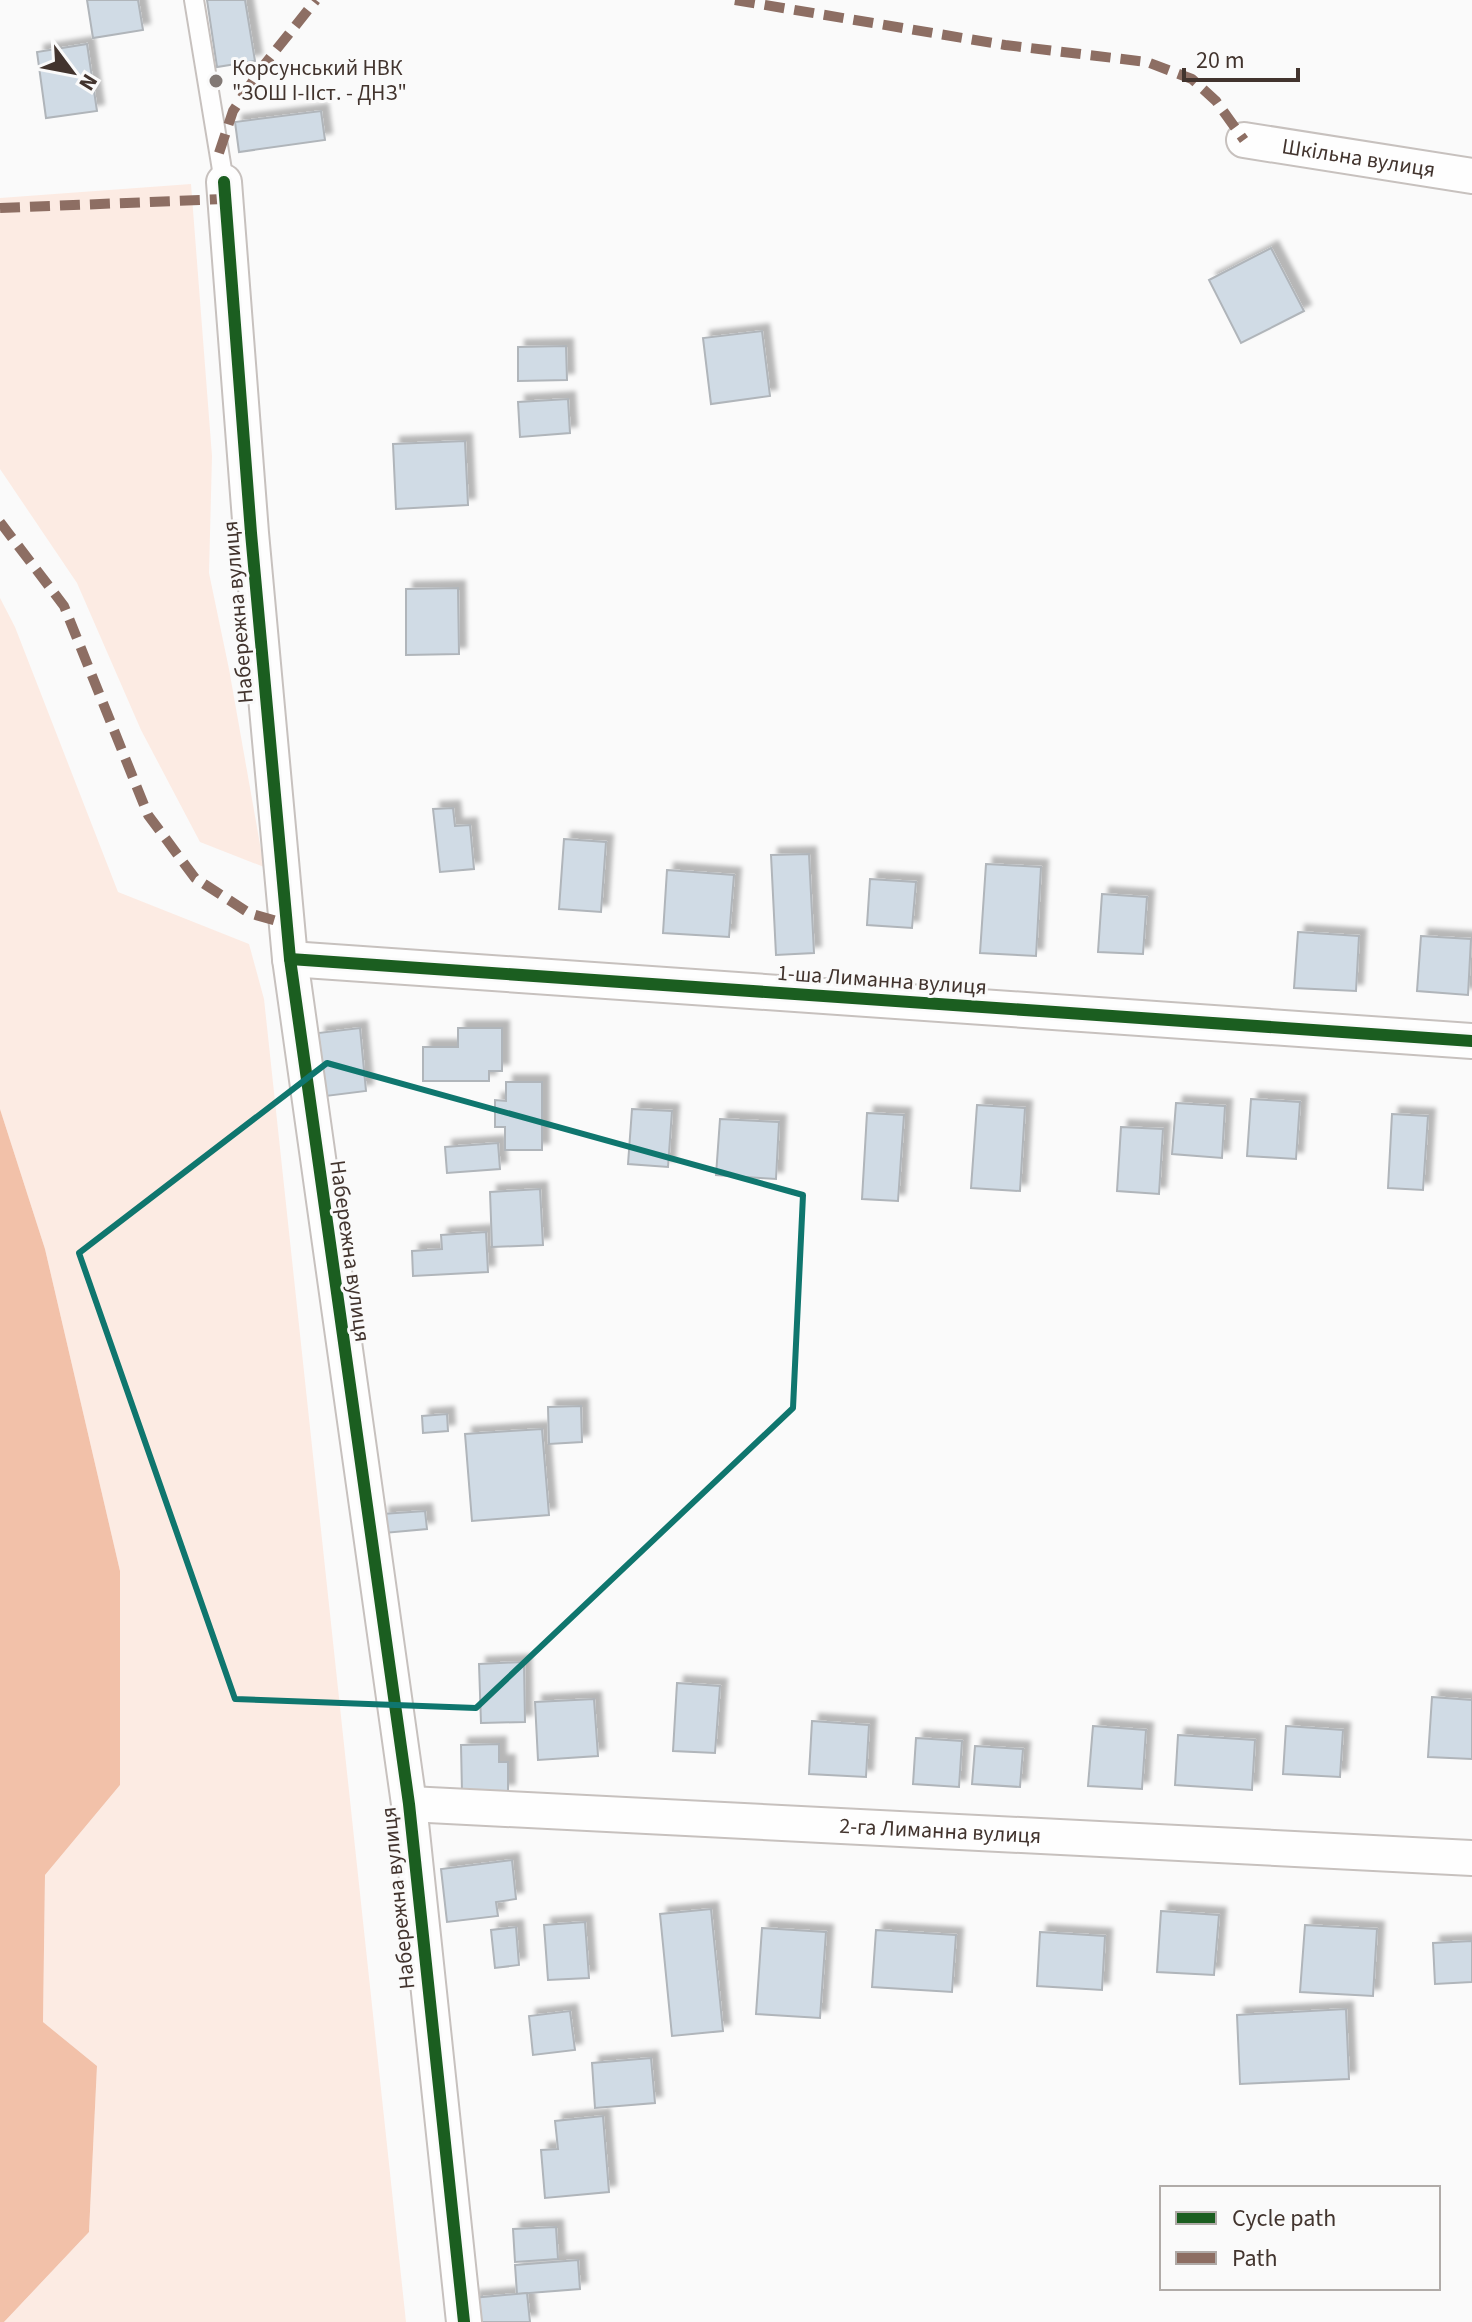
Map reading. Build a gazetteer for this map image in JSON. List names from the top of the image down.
{
  "streets": {
    "street": [
      "Шкільна вулиця",
      "Набережна вулиця",
      "1-ша Лиманна вулиця",
      "2-га Лиманна вулиця"
    ]
  },
  "crossings": [
    ["Набережна вулиця", "1-ша Лиманна вулиця"],
    ["Набережна вулиця", "2-га Лиманна вулиця"]
  ],
  "places": ["Корсунський НВК \"ЗОШ І-ІІст. - ДНЗ\""],
  "legend": ["Cycle path", "Path"],
  "scale_bar": "20 m",
  "north": "bottom right"
}
